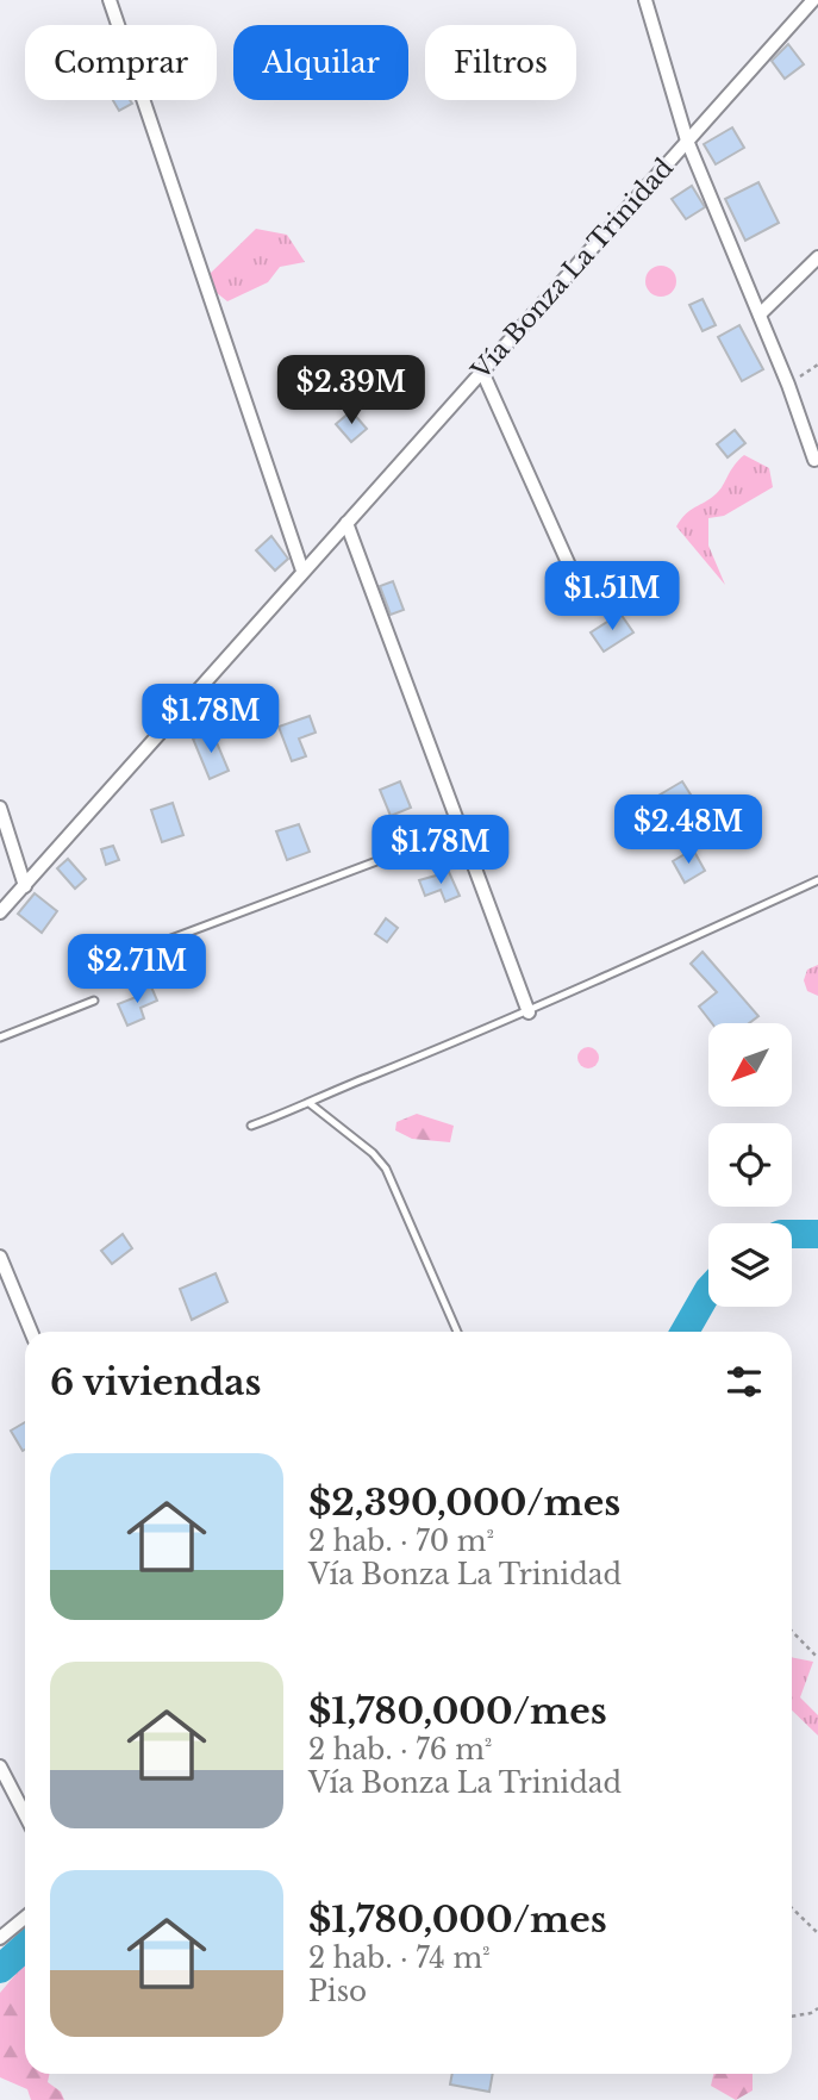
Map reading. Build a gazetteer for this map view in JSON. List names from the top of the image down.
{
  "streets": {
    "street": ["Vía Bonza La Trinidad"]
  },
  "north": "bottom left",
  "page": {
    "chip": ["Comprar", "Alquilar", "Filtros"],
    "price": [
      "$2.39M",
      "$1.51M",
      "$1.78M",
      "$2.48M",
      "$1.78M",
      "$2.71M"
    ],
    "heading": "6 viviendas",
    "list": [
      {
        "name": "$2,390,000/mes",
        "note": "2 hab. · 70 m² · Vía Bonza La Trinidad"
      },
      {
        "name": "$1,780,000/mes",
        "note": "2 hab. · 76 m² · Vía Bonza La Trinidad"
      },
      {
        "name": "$1,780,000/mes",
        "note": "2 hab. · 74 m² · Piso"
      }
    ]
  }
}
